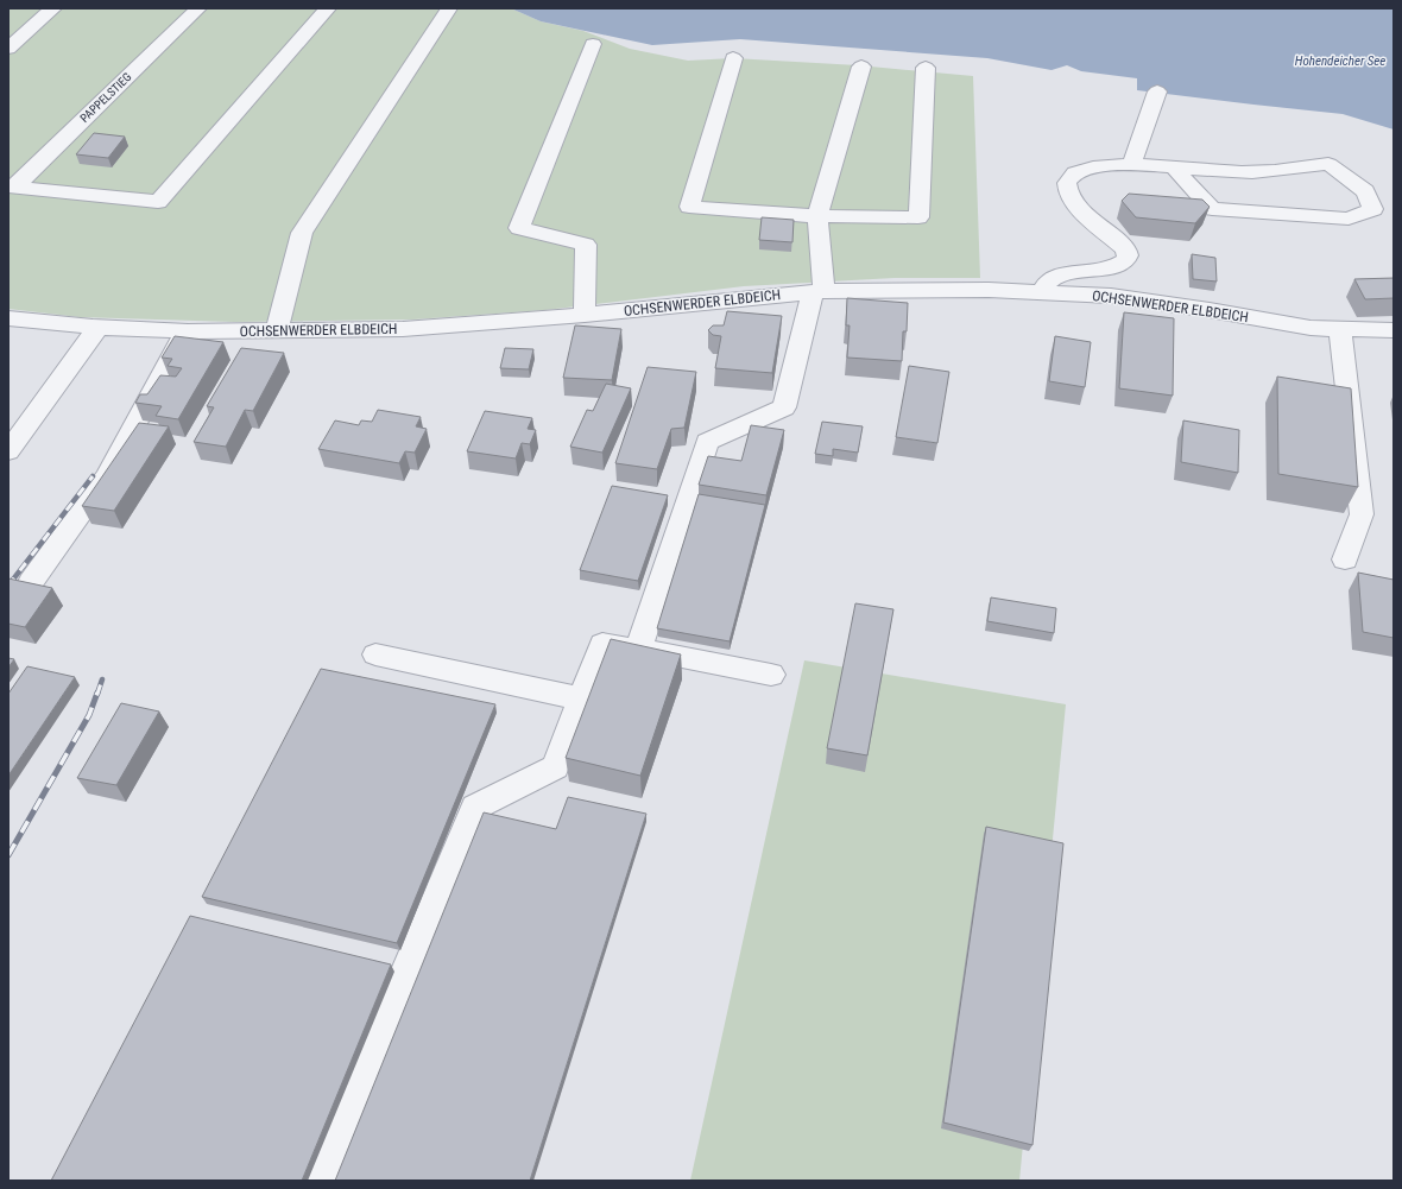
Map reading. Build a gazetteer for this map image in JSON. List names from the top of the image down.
{
  "streets": {
    "street": ["PAPPELSTIEG", "OCHSENWERDER ELBDEICH"]
  },
  "water": ["Hohendeicher See"]
}
